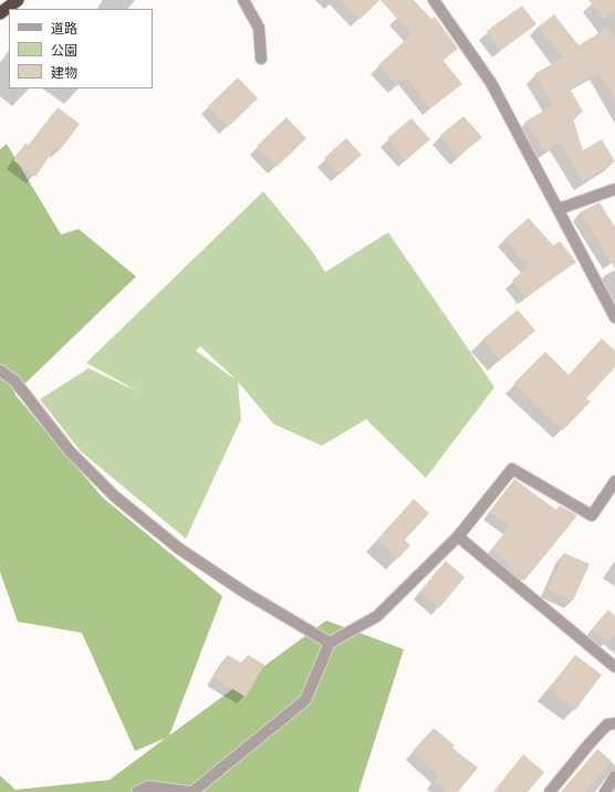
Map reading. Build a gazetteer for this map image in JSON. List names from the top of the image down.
{
  "legend": ["道路", "公園", "建物"]
}
